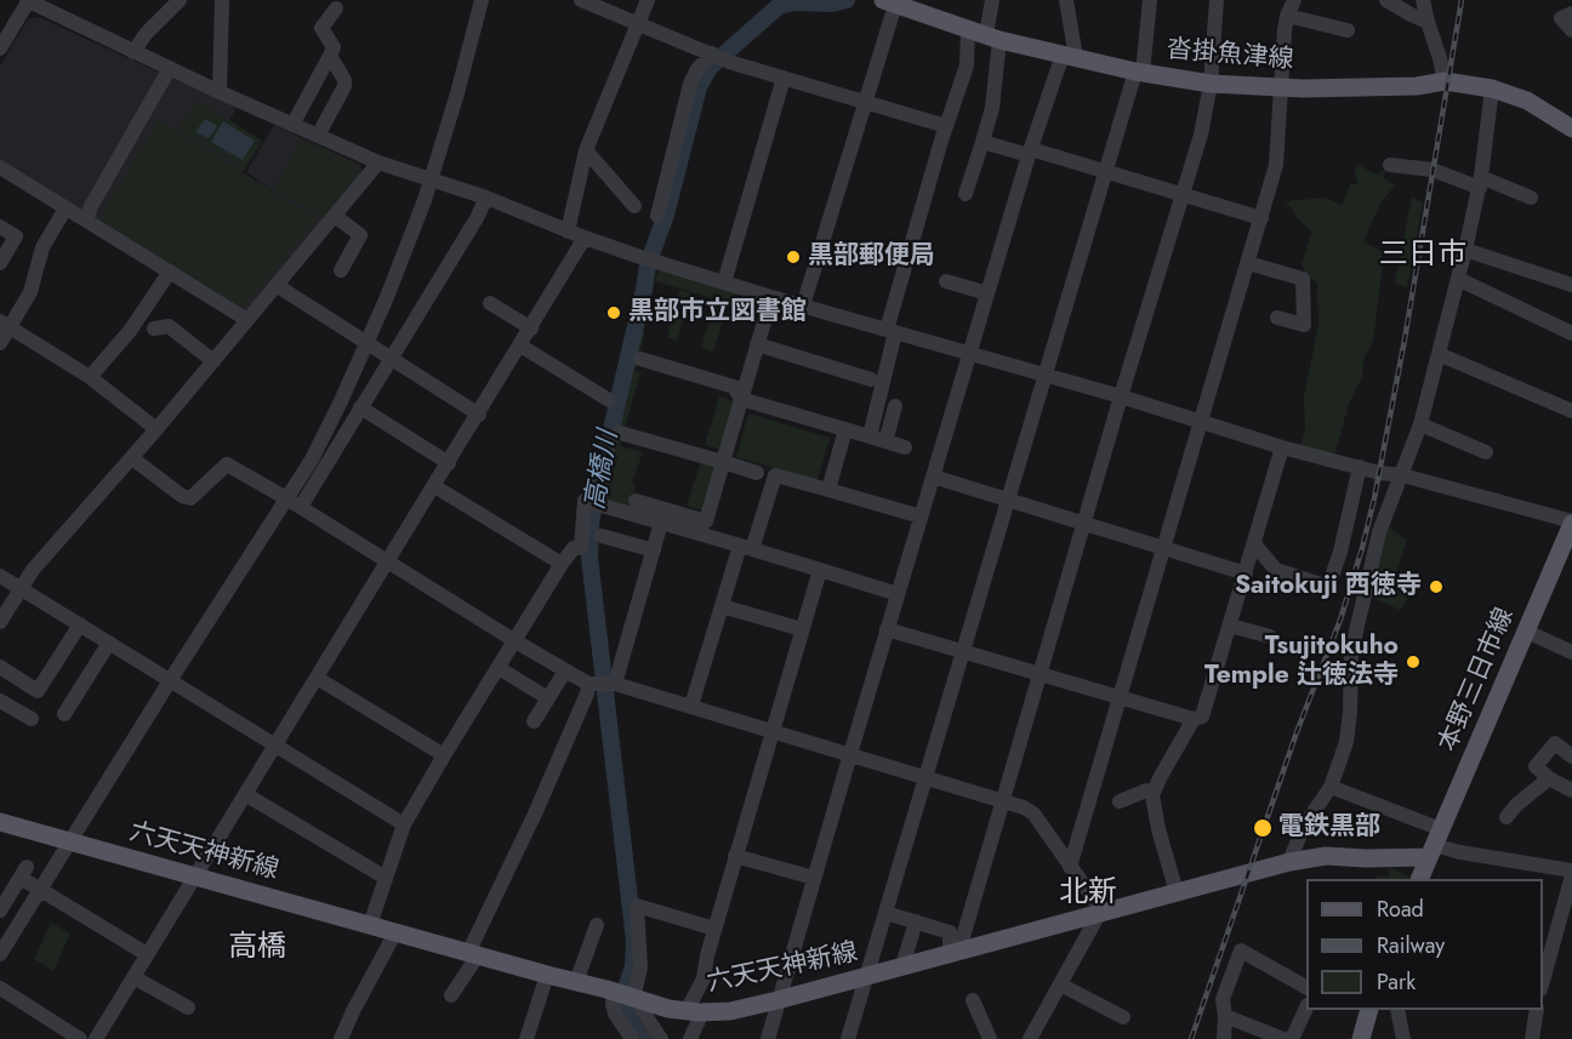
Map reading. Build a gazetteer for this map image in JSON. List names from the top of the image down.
{
  "streets": {
    "main road": ["沓掛魚津線", "本野三日市線", "六天天神新線"]
  },
  "crossings": [
    ["本野三日市線", "六天天神新線"]
  ],
  "districts": ["三日市", "北新", "高橋"],
  "water": ["高橋川"],
  "places": [
    "黒部郵便局",
    "黒部市立図書館",
    "Saitokuji 西徳寺",
    "Tsujitokuho Temple 辻徳法寺",
    "電鉄黒部"
  ],
  "legend": ["Road", "Railway", "Park"]
}
